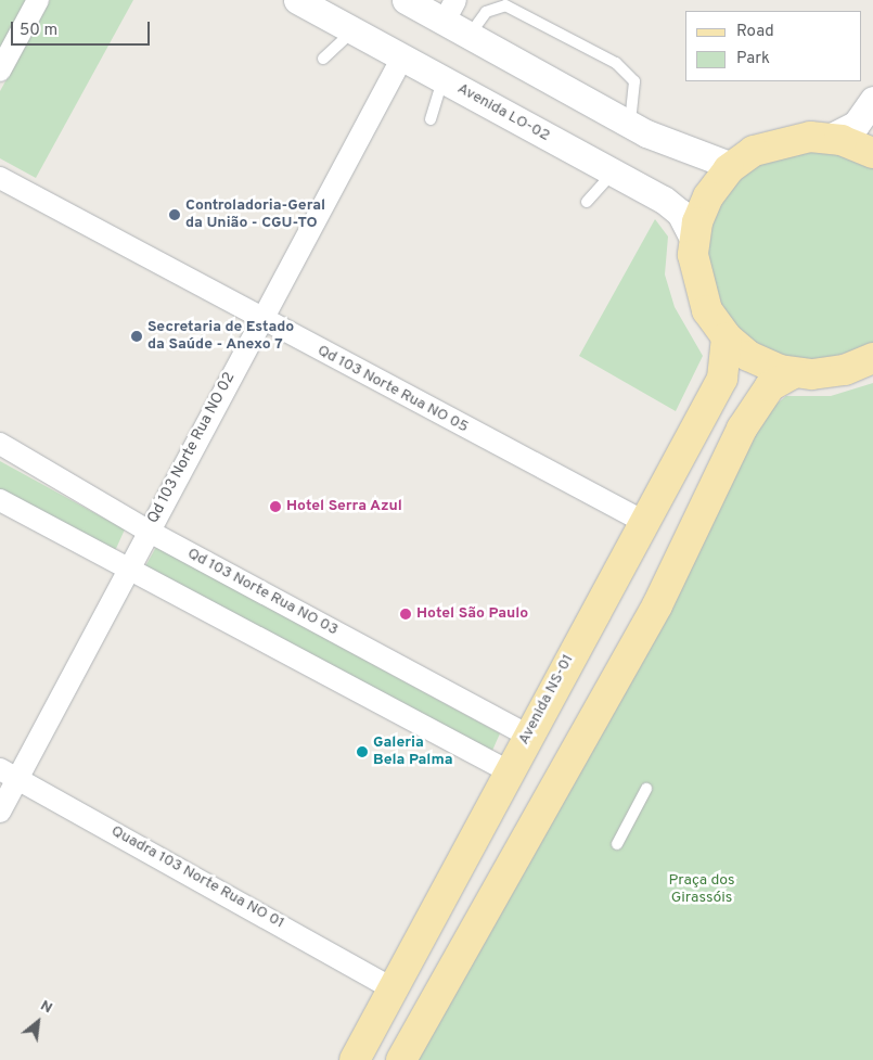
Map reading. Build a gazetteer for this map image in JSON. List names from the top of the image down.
{
  "streets": {
    "main road": ["Avenida NS-01"],
    "street": [
      "Avenida LO-02",
      "Qd 103 Norte Rua NO 05",
      "Qd 103 Norte Rua NO 02",
      "Qd 103 Norte Rua NO 03",
      "Quadra 103 Norte Rua NO 01"
    ]
  },
  "crossings": [
    ["Avenida LO-02", "Qd 103 Norte Rua NO 02"],
    ["Qd 103 Norte Rua NO 05", "Qd 103 Norte Rua NO 02"],
    ["Qd 103 Norte Rua NO 05", "Avenida NS-01"],
    ["Qd 103 Norte Rua NO 02", "Qd 103 Norte Rua NO 03"],
    ["Qd 103 Norte Rua NO 02", "Quadra 103 Norte Rua NO 01"],
    ["Qd 103 Norte Rua NO 03", "Avenida NS-01"],
    ["Avenida NS-01", "Quadra 103 Norte Rua NO 01"]
  ],
  "parks": ["Praça dos Girassóis"],
  "places": [
    "Controladoria-Geral da União - CGU-TO",
    "Secretaria de Estado da Saúde - Anexo 7",
    "Hotel Serra Azul",
    "Hotel São Paulo",
    "Galeria Bela Palma"
  ],
  "legend": ["Road", "Park"],
  "scale_bar": "50 m",
  "north": "top right"
}
